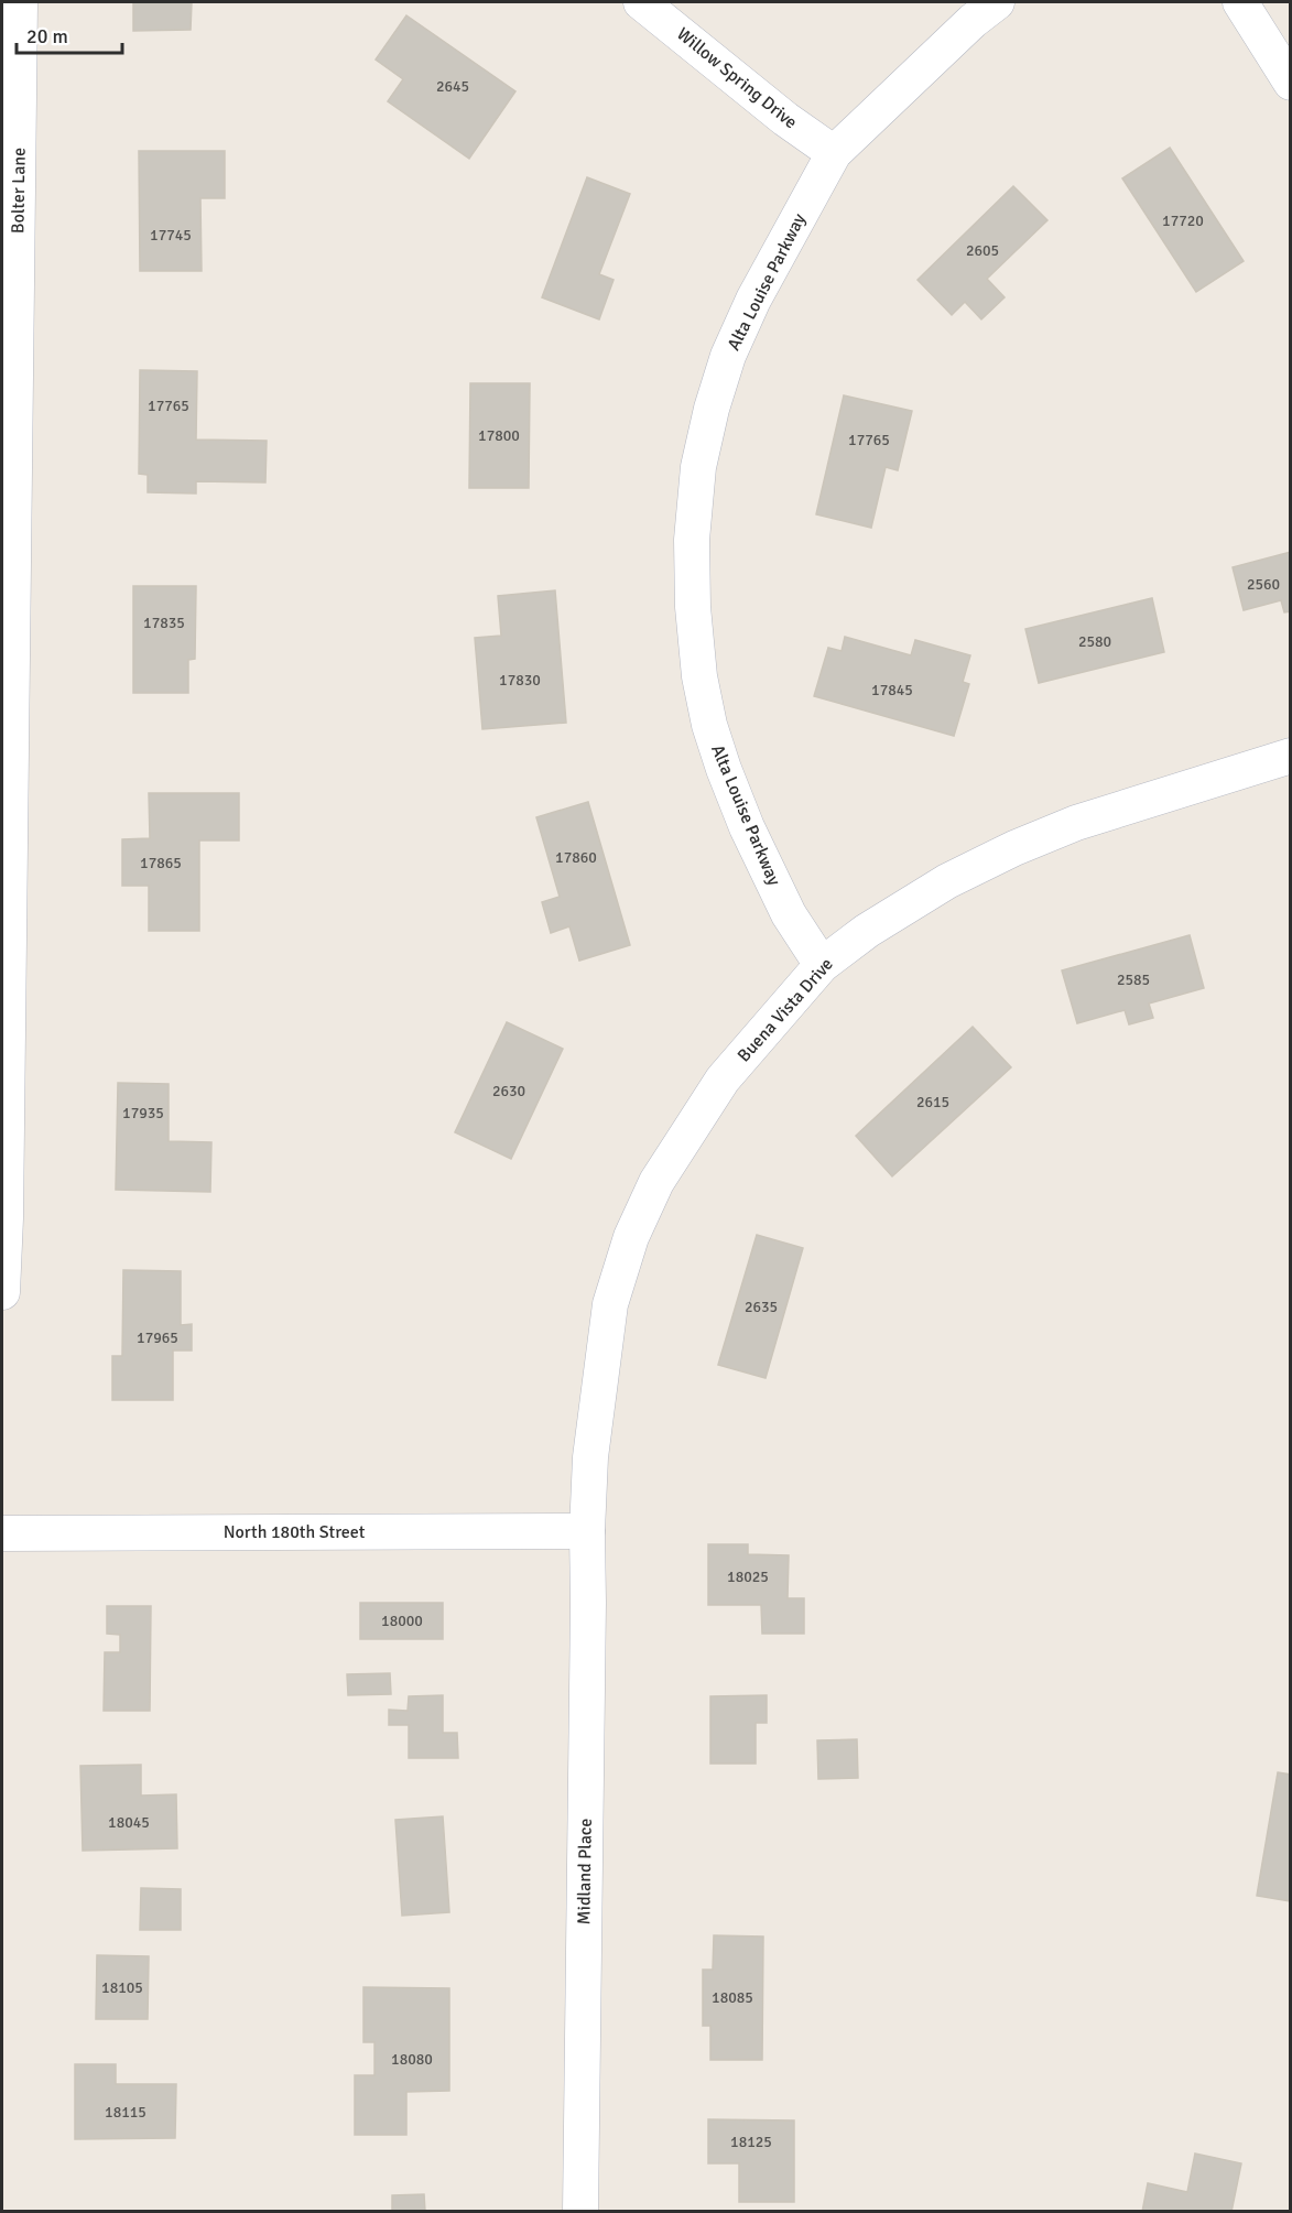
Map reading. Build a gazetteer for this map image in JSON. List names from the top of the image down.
{
  "streets": {
    "street": [
      "Willow Spring Drive",
      "Bolter Lane",
      "Alta Louise Parkway",
      "Buena Vista Drive",
      "North 180th Street",
      "Midland Place"
    ]
  },
  "crossings": [
    ["Willow Spring Drive", "Alta Louise Parkway"],
    ["Alta Louise Parkway", "Buena Vista Drive"],
    ["Buena Vista Drive", "North 180th Street"],
    ["Buena Vista Drive", "Midland Place"],
    ["North 180th Street", "Midland Place"]
  ],
  "house_numbers": [
    "2645",
    "17720",
    "17745",
    "2605",
    "17765",
    "17800",
    "17765",
    "2560",
    "17835",
    "2580",
    "17830",
    "17845",
    "17860",
    "17865",
    "2585",
    "2630",
    "2615",
    "17935",
    "2635",
    "17965",
    "18025",
    "18000",
    "18045",
    "18105",
    "18085",
    "18080",
    "18115",
    "18125"
  ],
  "scale_bar": "20 m"
}
